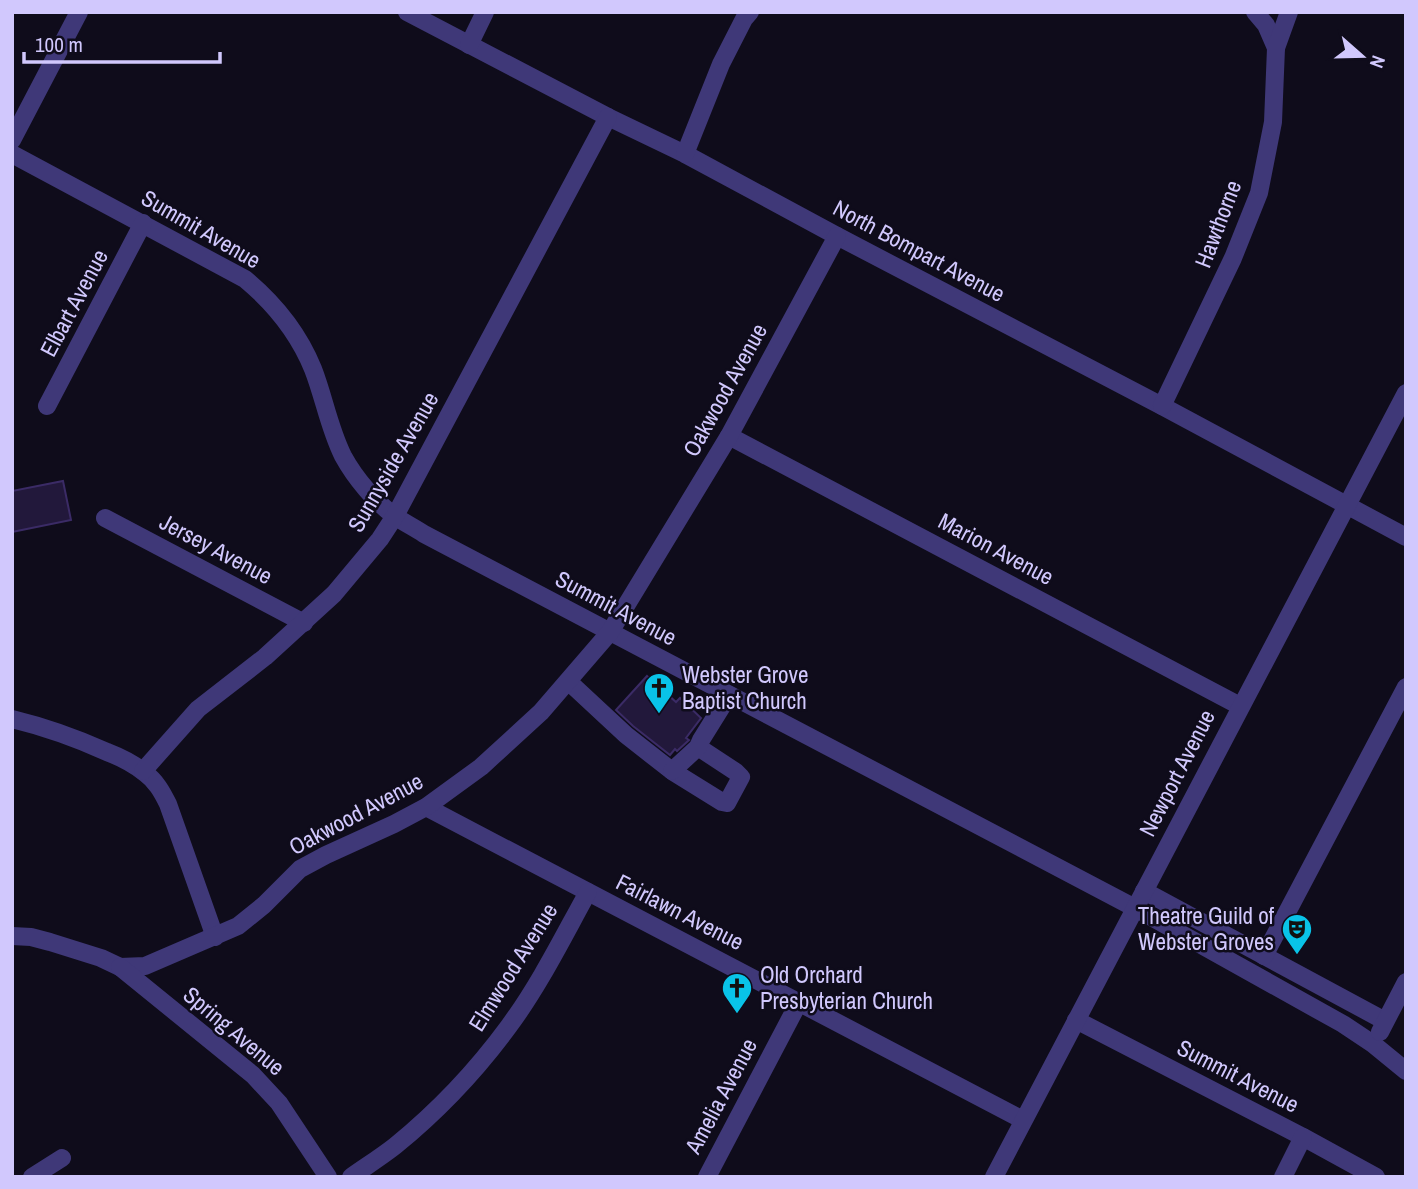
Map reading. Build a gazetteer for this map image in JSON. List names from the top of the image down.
{
  "streets": {
    "street": [
      "Hawthorne",
      "Summit Avenue",
      "North Bompart Avenue",
      "Elbart Avenue",
      "Oakwood Avenue",
      "Sunnyside Avenue",
      "Jersey Avenue",
      "Marion Avenue",
      "Newport Avenue",
      "Fairlawn Avenue",
      "Elmwood Avenue",
      "Spring Avenue",
      "Amelia Avenue"
    ]
  },
  "crossings": [
    ["Hawthorne", "North Bompart Avenue"],
    ["Summit Avenue", "Elbart Avenue"],
    ["Summit Avenue", "Oakwood Avenue"],
    ["Summit Avenue", "Sunnyside Avenue"],
    ["Summit Avenue", "Newport Avenue"],
    ["North Bompart Avenue", "Oakwood Avenue"],
    ["North Bompart Avenue", "Sunnyside Avenue"],
    ["North Bompart Avenue", "Newport Avenue"],
    ["Oakwood Avenue", "Marion Avenue"],
    ["Oakwood Avenue", "Fairlawn Avenue"],
    ["Oakwood Avenue", "Spring Avenue"],
    ["Sunnyside Avenue", "Jersey Avenue"],
    ["Marion Avenue", "Newport Avenue"],
    ["Newport Avenue", "Fairlawn Avenue"],
    ["Fairlawn Avenue", "Elmwood Avenue"],
    ["Fairlawn Avenue", "Amelia Avenue"]
  ],
  "places": {
    "church": ["Webster Grove Baptist Church", "Old Orchard Presbyterian Church"],
    "theatre": ["Theatre Guild of Webster Groves"]
  },
  "scale_bar": "100 m",
  "north": "right"
}
